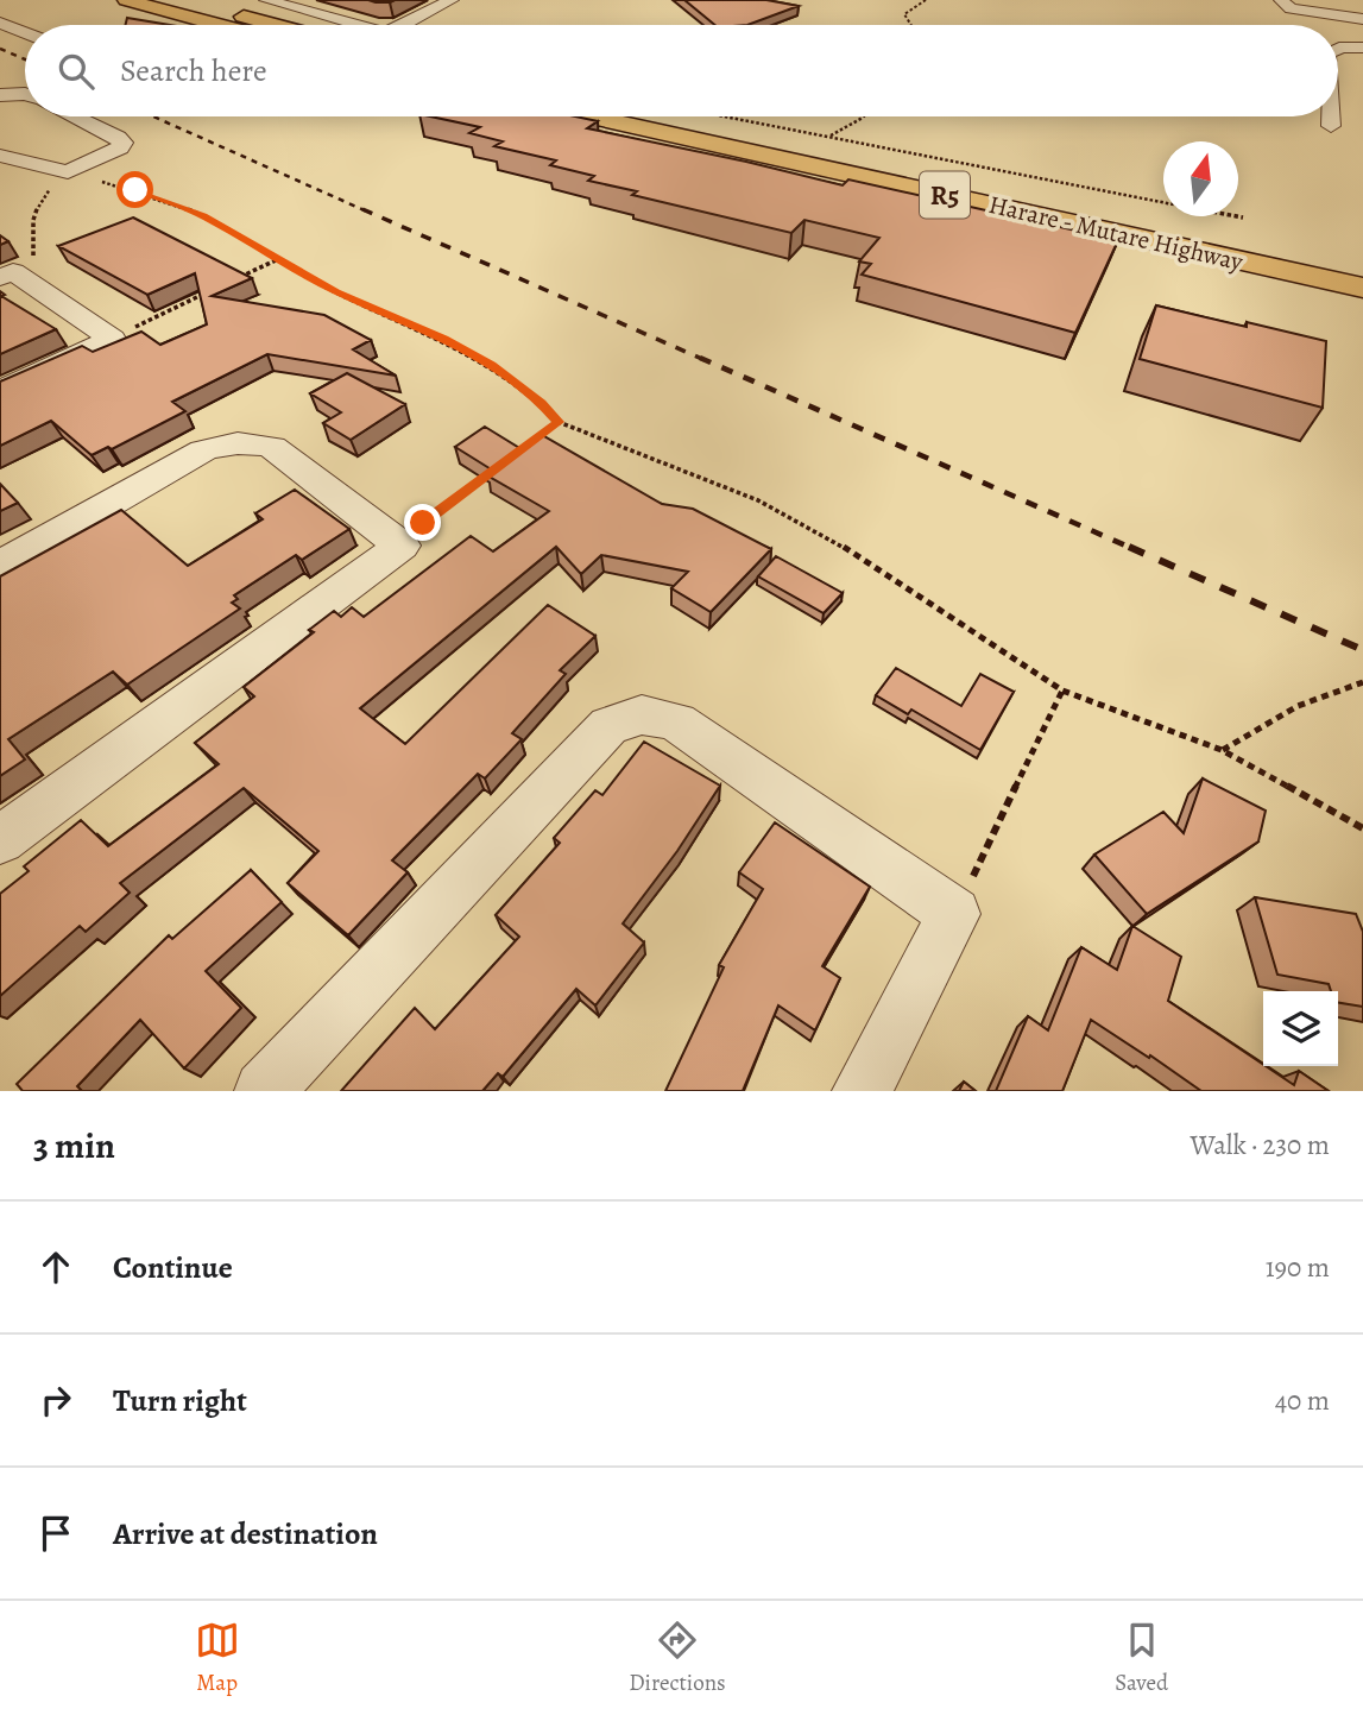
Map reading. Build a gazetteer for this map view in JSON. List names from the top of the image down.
{
  "streets": {
    "highway": ["R5", "Harare - Mutare Highway"]
  },
  "north": "top",
  "page": {
    "search": "Search here",
    "heading": ["3 min", "Walk · 230 m"],
    "list": [
      ["Continue", "190 m"],
      ["Turn right", "40 m"],
      "Arrive at destination"
    ],
    "nav": ["Map", "Directions", "Saved"]
  }
}
